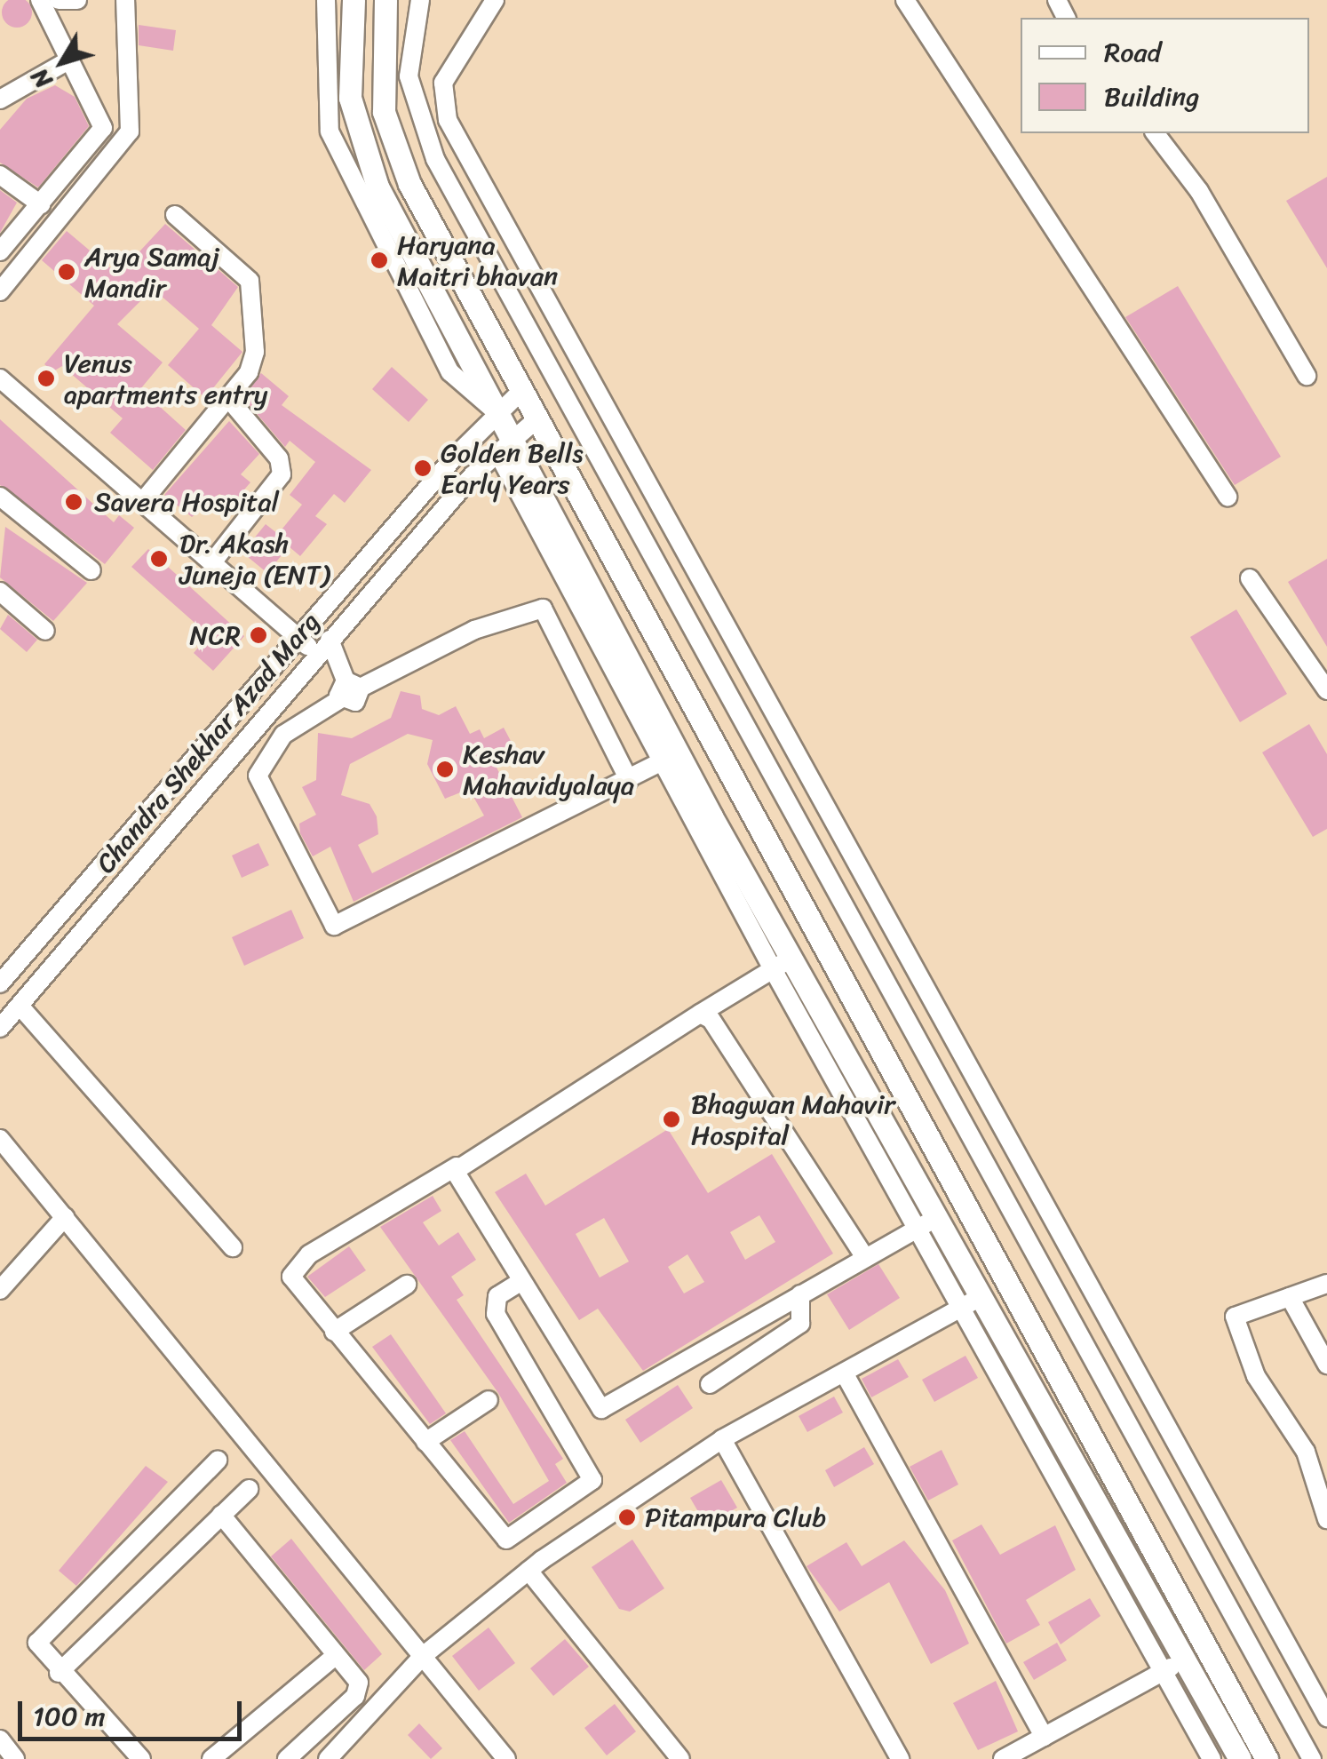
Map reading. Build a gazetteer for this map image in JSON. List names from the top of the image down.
{
  "streets": {
    "street": ["Chandra Shekhar Azad Marg"]
  },
  "places": [
    "Haryana Maitri bhavan",
    "Arya Samaj Mandir",
    "Venus apartments entry",
    "Golden Bells Early Years",
    "Savera Hospital",
    "Dr. Akash Juneja (ENT)",
    "NCR",
    "Keshav Mahavidyalaya",
    "Bhagwan Mahavir Hospital",
    "Pitampura Club"
  ],
  "legend": ["Road", "Building"],
  "scale_bar": "100 m",
  "north": "bottom left"
}
